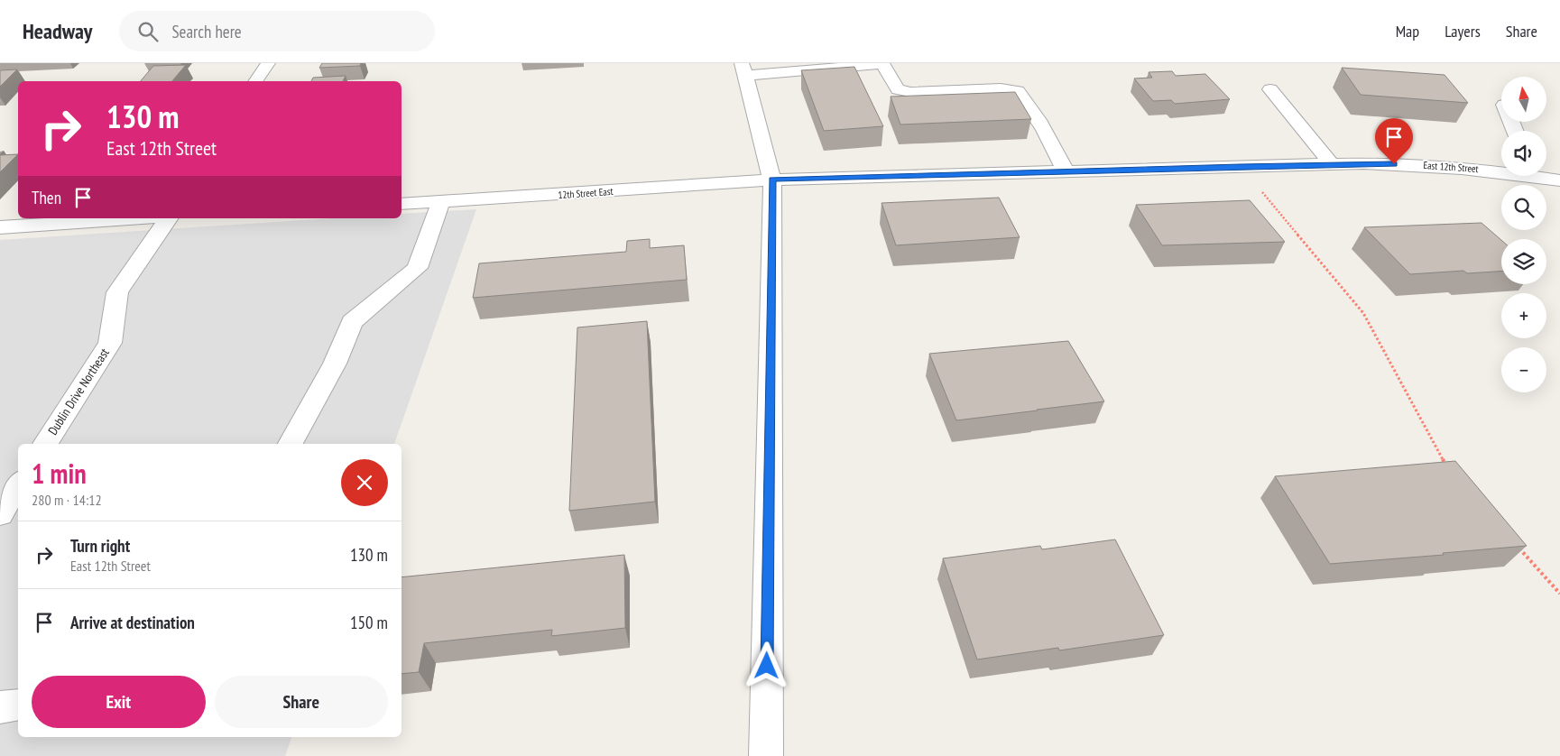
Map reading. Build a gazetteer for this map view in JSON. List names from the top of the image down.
{
  "streets": {
    "street": ["East 12th Street", "12th Street East", "Dublin Drive Northeast"]
  },
  "crossings": [
    ["East 12th Street", "12th Street East"]
  ],
  "north": "top",
  "page": {
    "header": "Headway",
    "search": "Search here",
    "nav": ["Map", "Layers", "Share"],
    "map_buttons": ["+", "−"],
    "turn": ["130 m", "East 12th Street"],
    "then": "Then",
    "heading": ["1 min", "280 m · 14:12"],
    "list": [
      {
        "name": "Turn right",
        "note": "East 12th Street",
        "value": "130 m"
      },
      {
        "name": "Arrive at destination",
        "value": "150 m"
      }
    ],
    "buttons": ["Exit", "Share"]
  }
}
